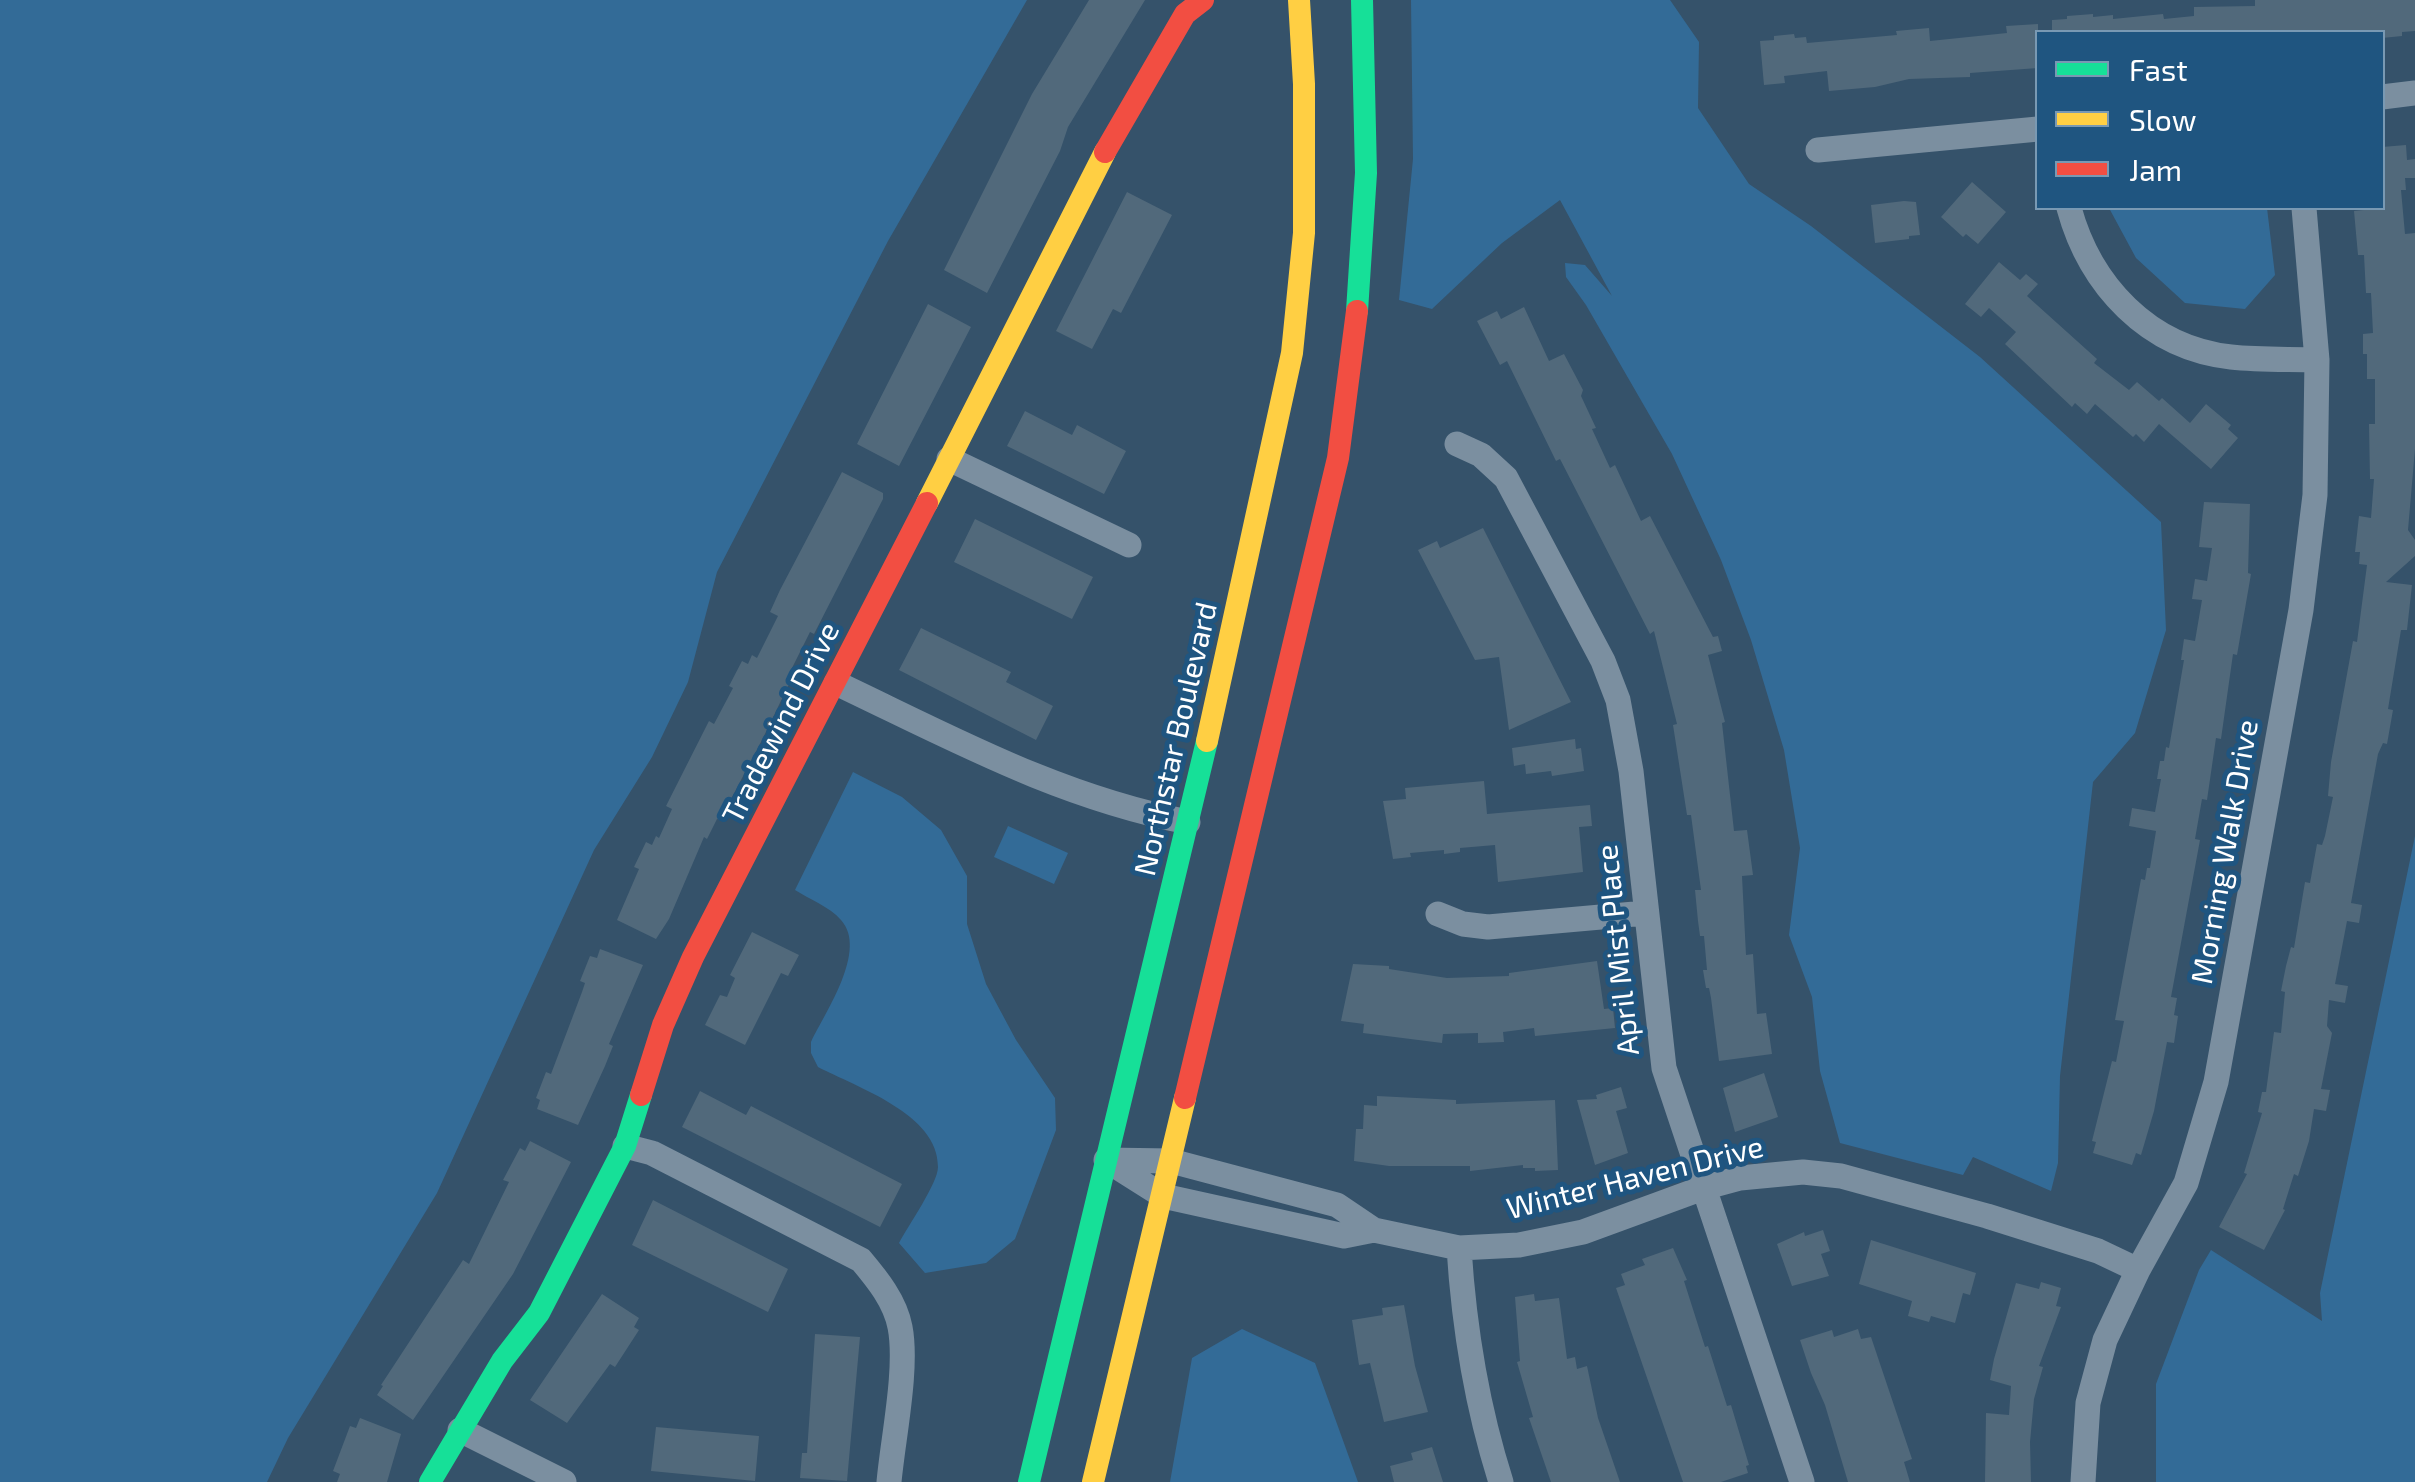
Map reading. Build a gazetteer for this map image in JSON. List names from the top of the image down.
{
  "streets": {
    "main road": ["Tradewind Drive", "Northstar Boulevard"],
    "street": ["Morning Walk Drive", "April Mist Place", "Winter Haven Drive"]
  },
  "crossings": [
    ["Northstar Boulevard", "Winter Haven Drive"],
    ["Morning Walk Drive", "Winter Haven Drive"],
    ["April Mist Place", "Winter Haven Drive"]
  ],
  "legend": ["Fast", "Slow", "Jam"]
}
